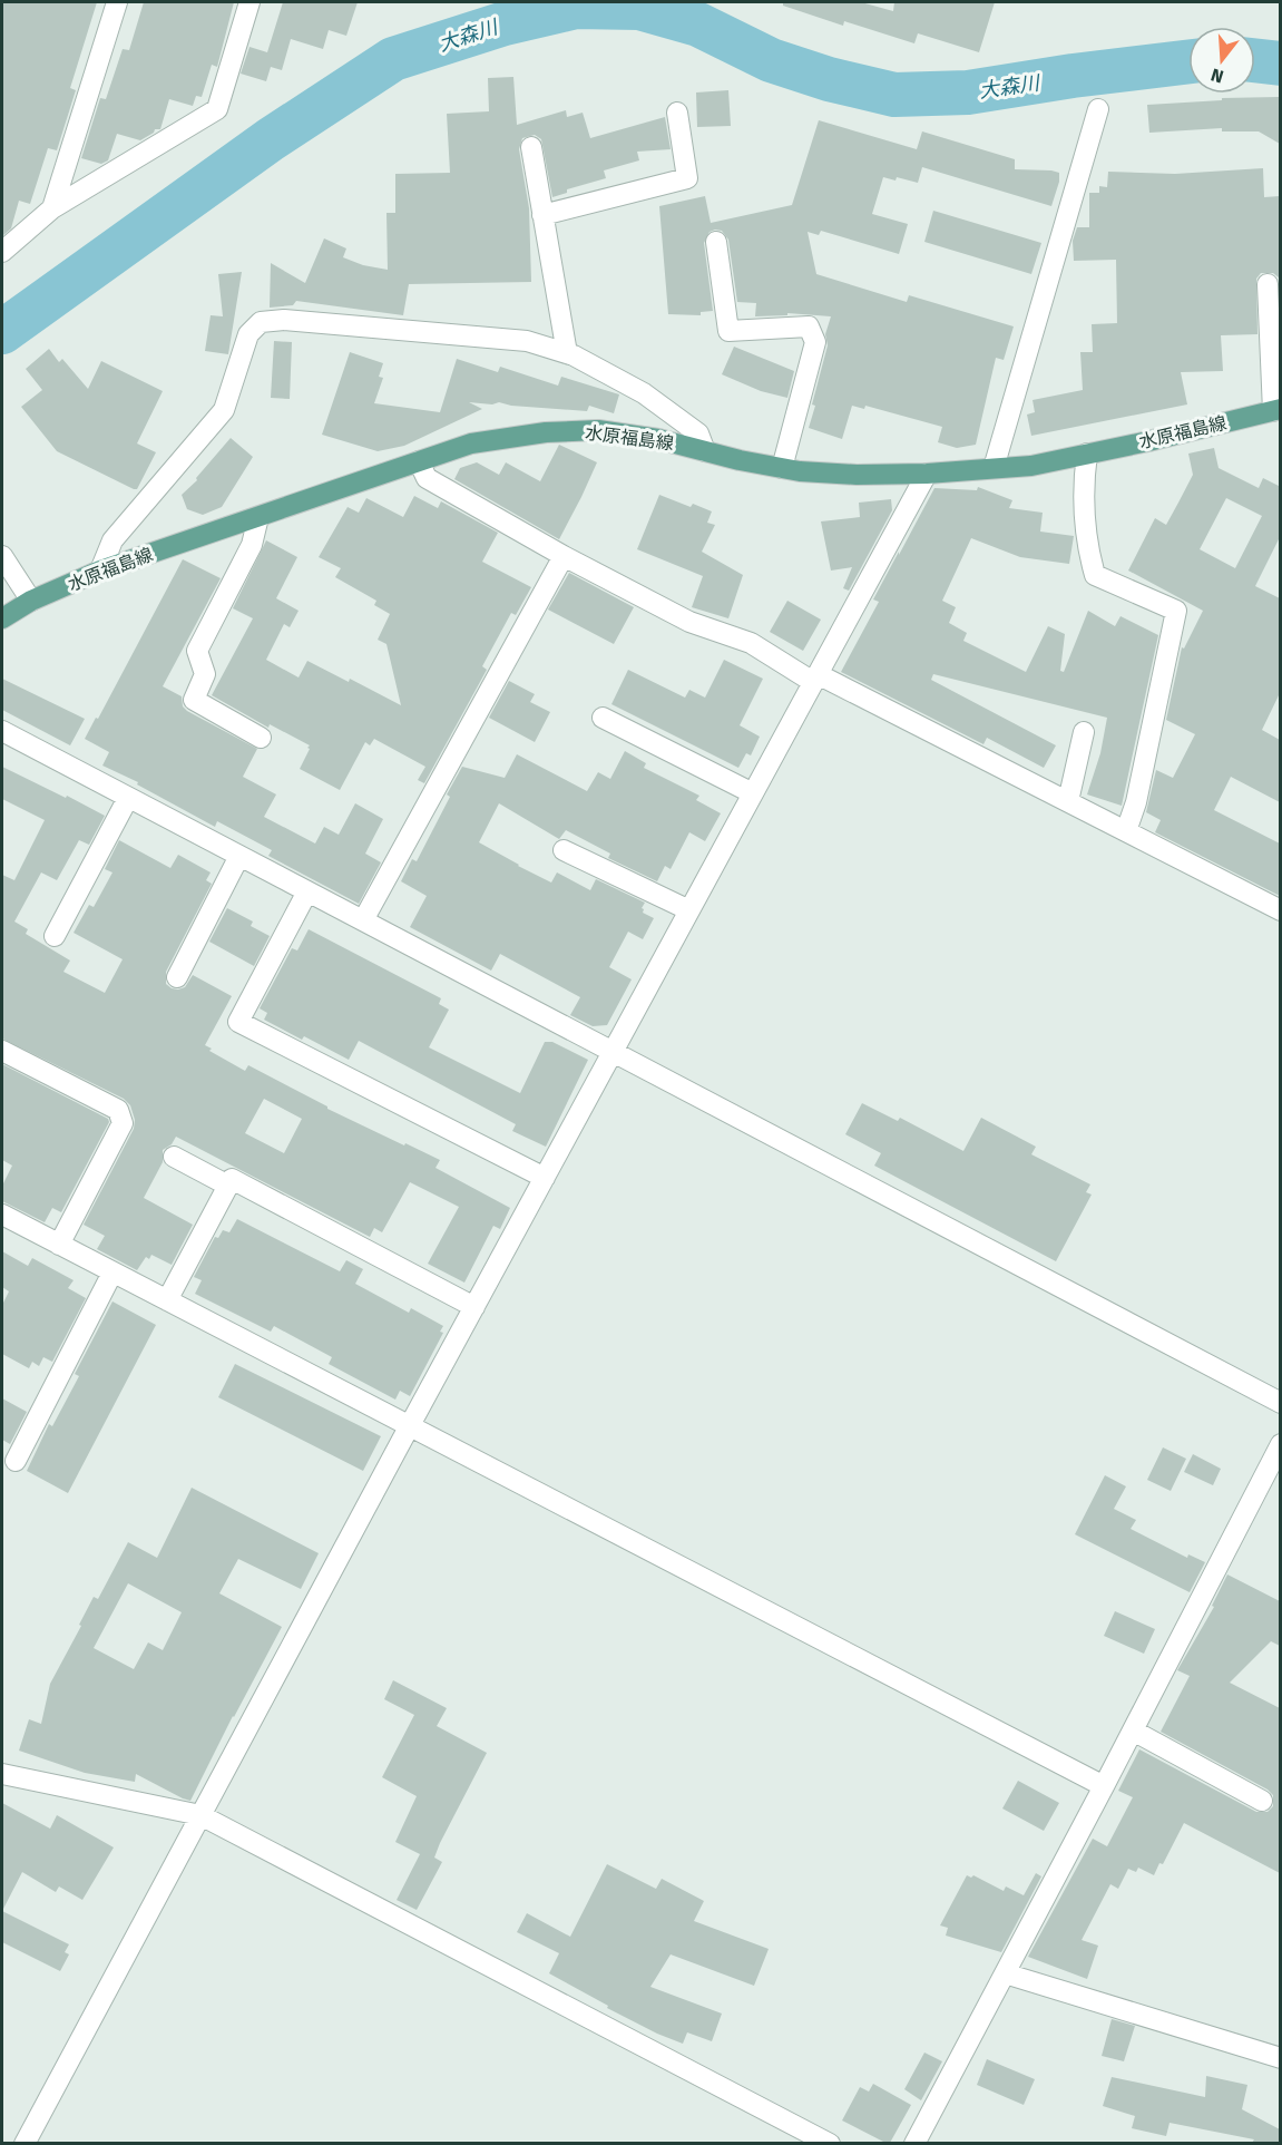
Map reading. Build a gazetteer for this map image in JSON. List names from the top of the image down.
{
  "streets": {
    "main road": ["水原福島線"]
  },
  "water": ["大森川"],
  "north": "bottom"
}
